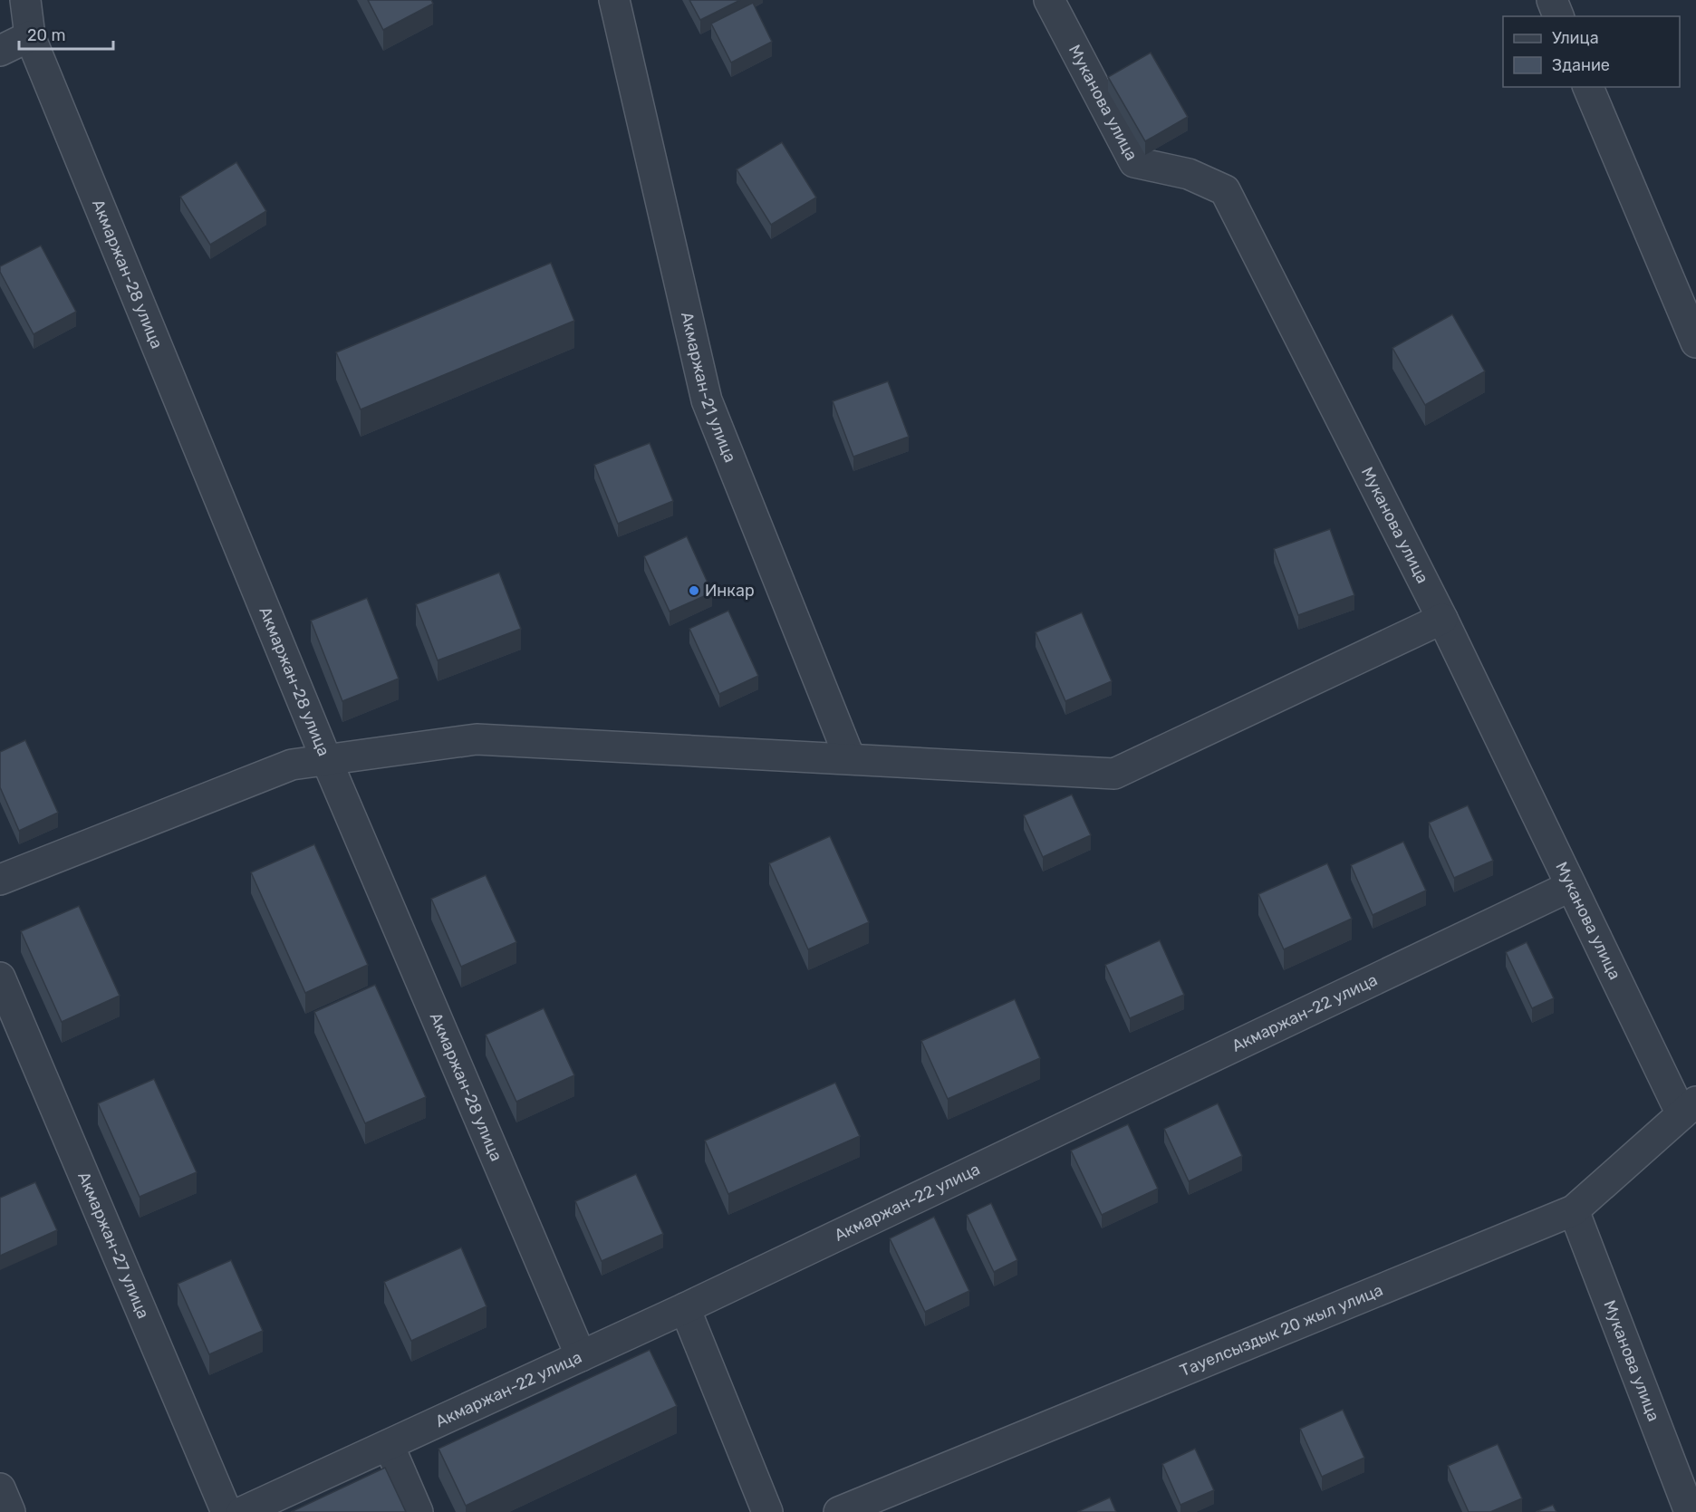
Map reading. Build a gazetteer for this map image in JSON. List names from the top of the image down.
{
  "streets": {
    "street": [
      "Муканова улица",
      "Акмаржан-28 улица",
      "Акмаржан-21 улица",
      "Акмаржан-22 улица",
      "Акмаржан-27 улица",
      "Тауелсыздык 20 жыл улица"
    ]
  },
  "crossings": [
    ["Муканова улица", "Акмаржан-22 улица"],
    ["Муканова улица", "Тауелсыздык 20 жыл улица"],
    ["Акмаржан-28 улица", "Акмаржан-22 улица"]
  ],
  "places": ["Инкар"],
  "legend": ["Улица", "Здание"],
  "scale_bar": "20 m"
}
